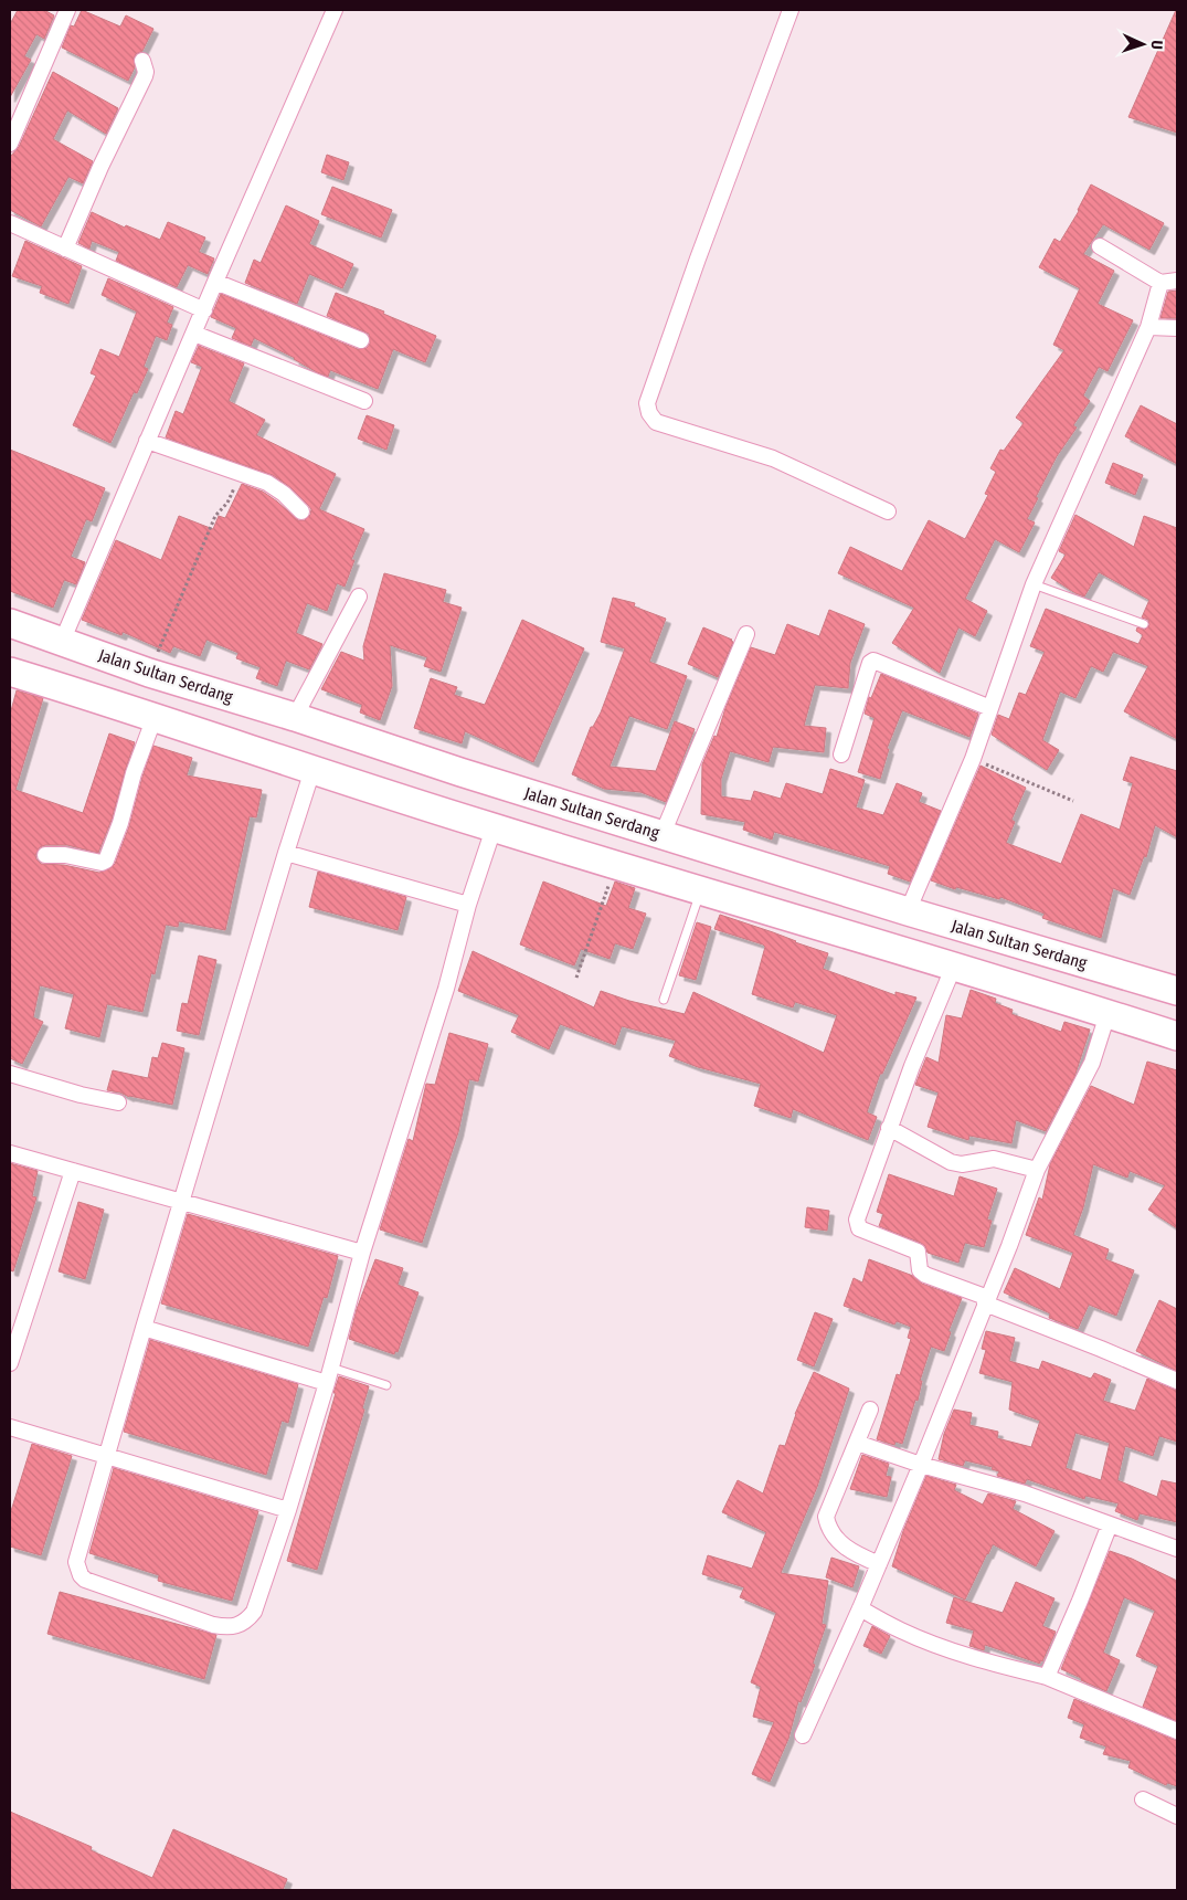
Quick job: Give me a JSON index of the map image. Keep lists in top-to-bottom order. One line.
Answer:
{"streets":{"highway":["Jalan Sultan Serdang"]},"north":"right"}
